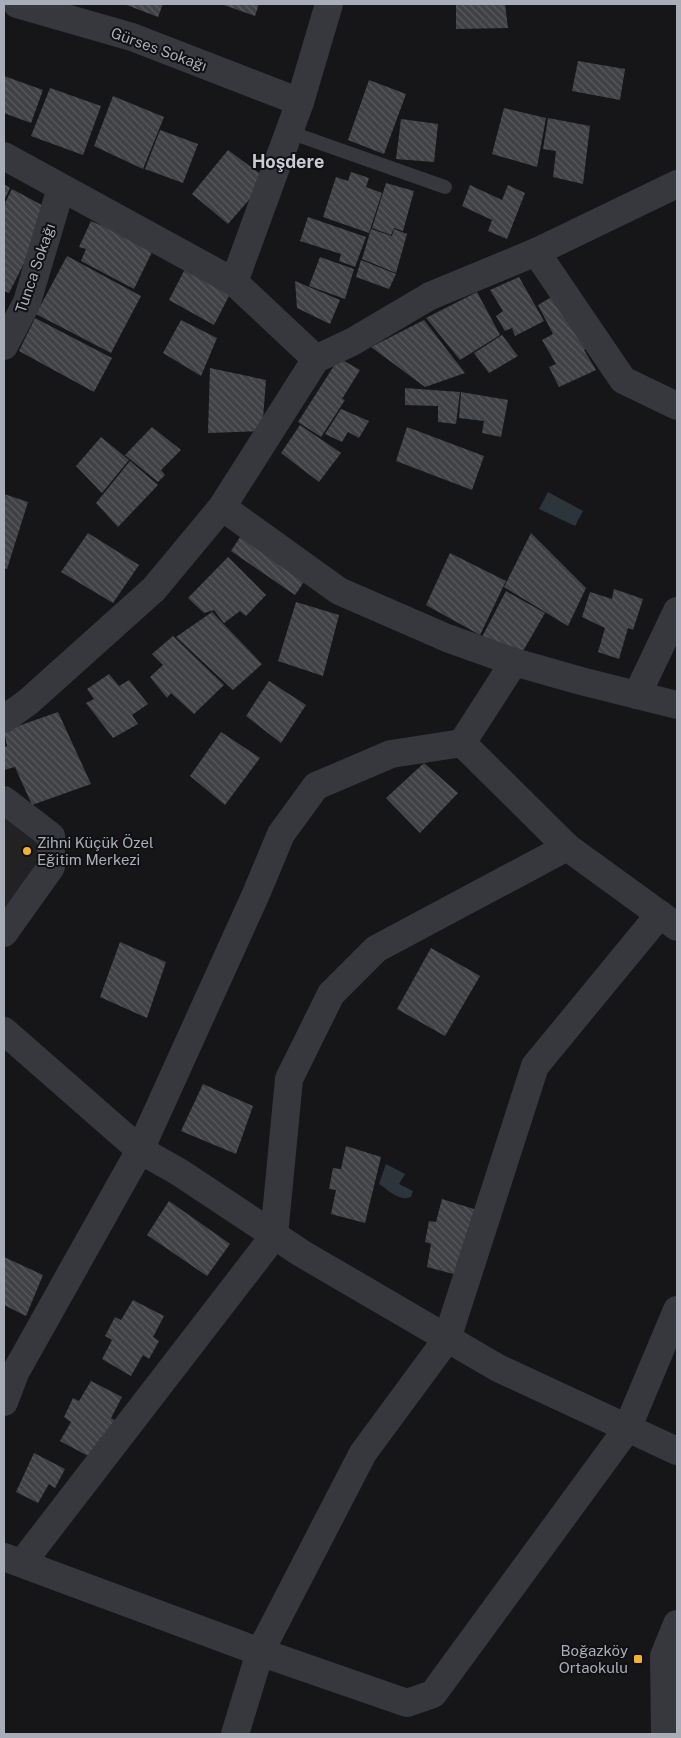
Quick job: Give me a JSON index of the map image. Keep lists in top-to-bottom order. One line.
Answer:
{"streets":{"street":["Gürses Sokağı","Tunca Sokağı"]},"districts":["Hoşdere"],"places":{"other":["Zihni Küçük Özel Eğitim Merkezi"],"transit":["Boğazköy Ortaokulu"]}}
